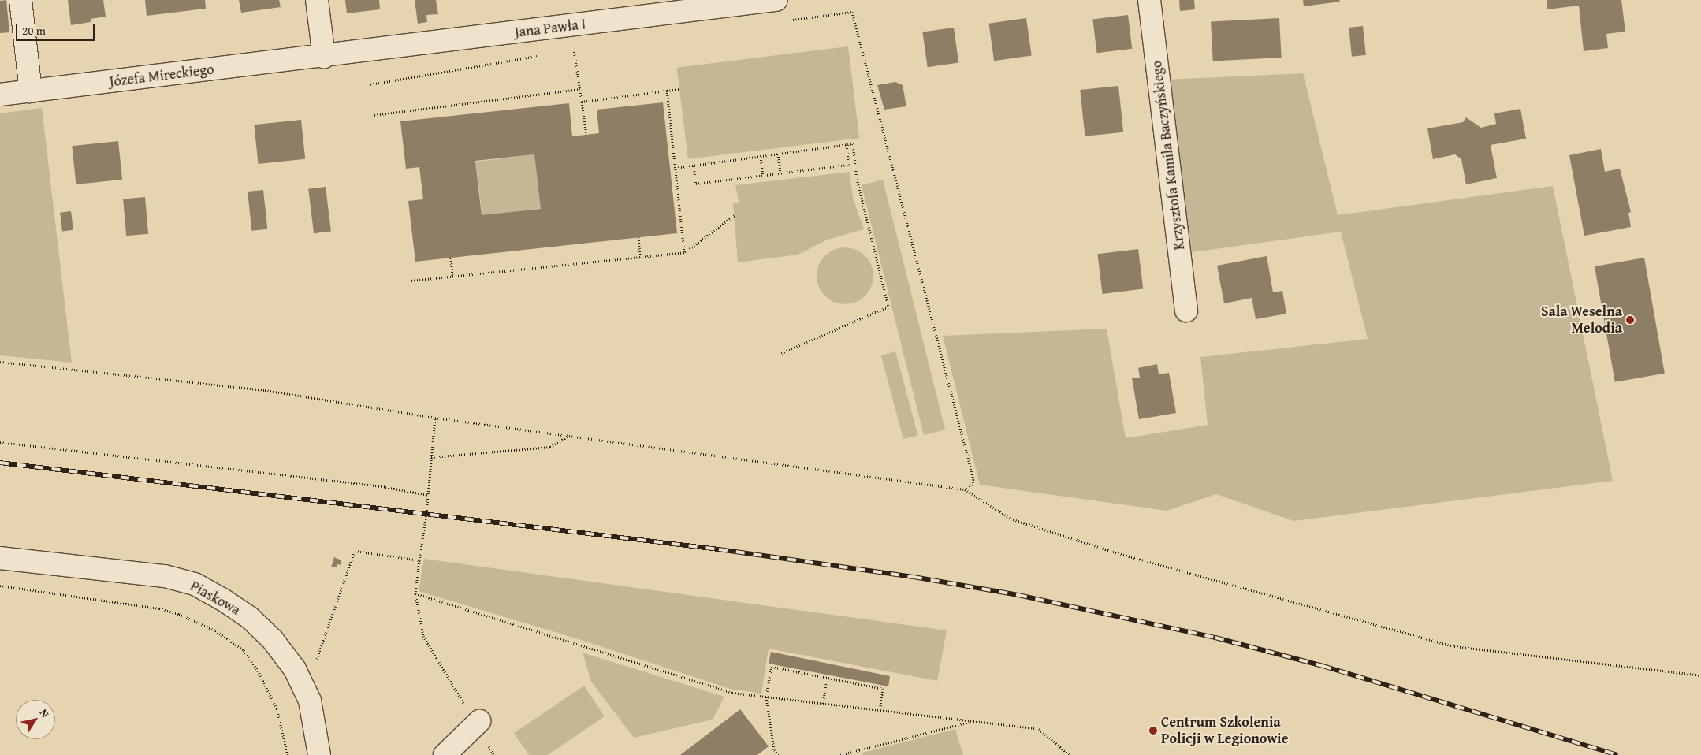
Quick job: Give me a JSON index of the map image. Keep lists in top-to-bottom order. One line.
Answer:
{"streets":{"street":["Jana Pawła I","Józefa Mireckiego","Krzysztofa Kamila Baczyńskiego","Piaskowa"]},"crossings":[["Jana Pawła I","Józefa Mireckiego"]],"places":["Sala Weselna Melodia","Centrum Szkolenia Policji w Legionowie"],"scale_bar":"20 m","north":"top right"}
